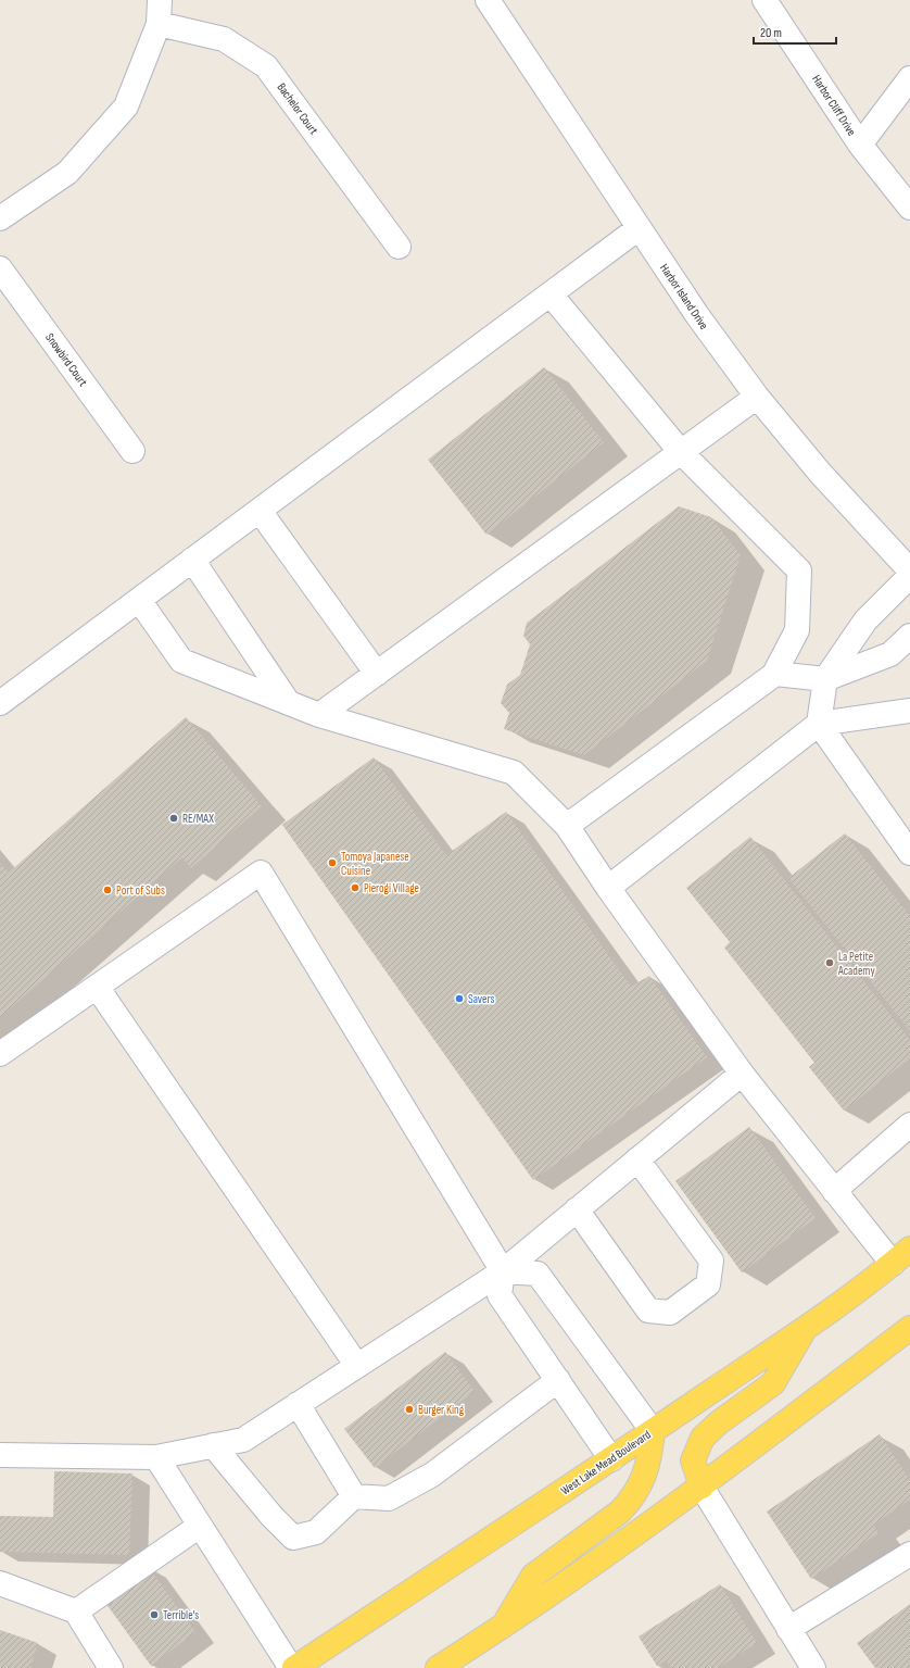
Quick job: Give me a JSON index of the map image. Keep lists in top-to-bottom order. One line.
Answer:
{"streets":{"main road":["West Lake Mead Boulevard"],"street":["Harbor Cliff Drive","Bachelor Court","Harbor Island Drive","Snowbird Court"]},"places":["RE/MAX","Tomoya Japanese Cuisine","Pierogi Village","Port of Subs","La Petite Academy","Savers","Burger King","Terrible's"],"scale_bar":"20 m"}
